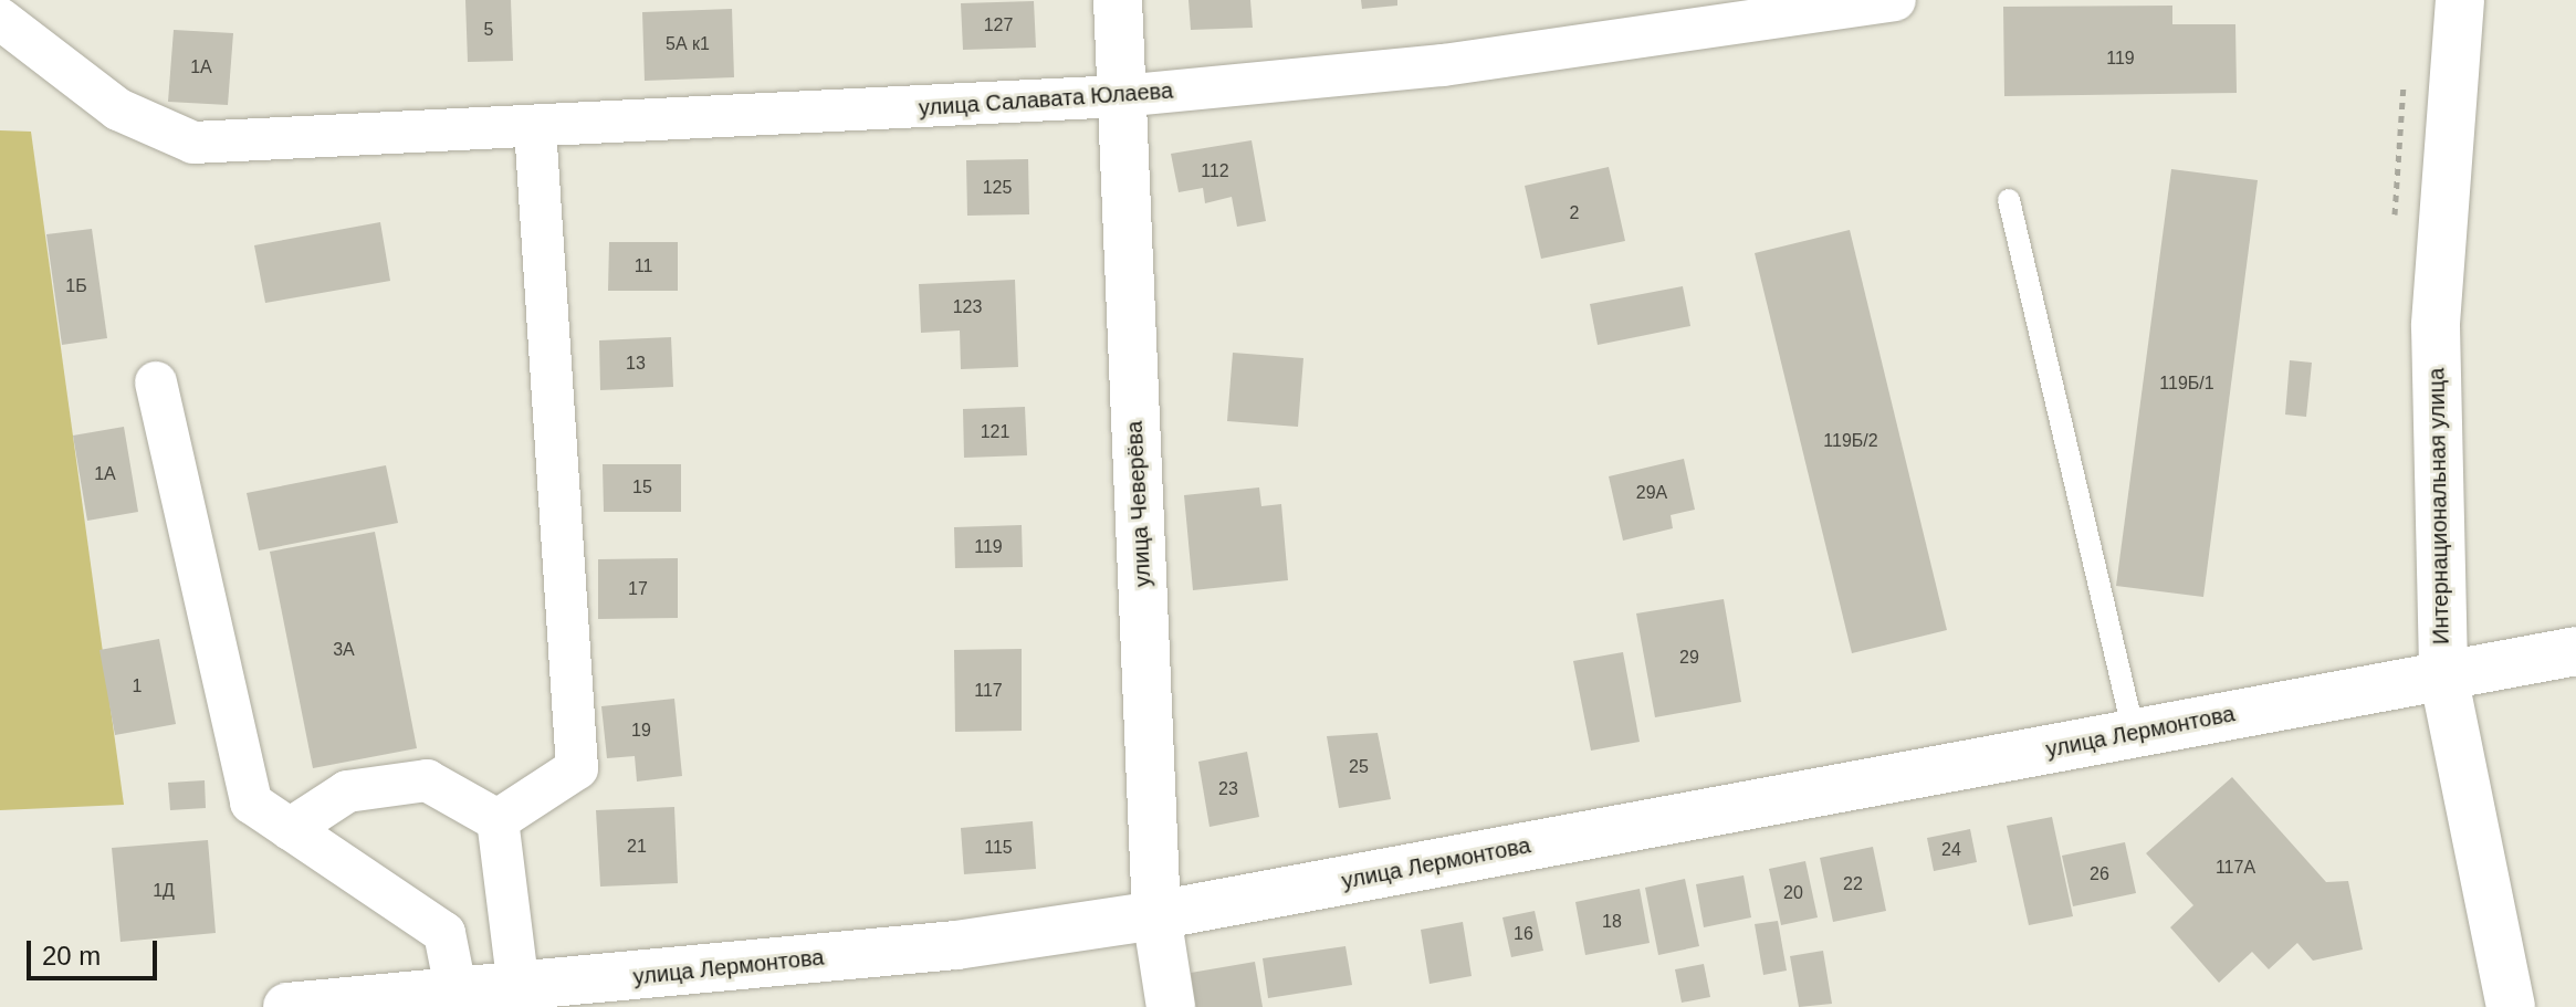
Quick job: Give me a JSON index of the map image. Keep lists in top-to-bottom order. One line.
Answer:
{"streets":{"street":["улица Салавата Юлаева","улица Чеверёва","Интернациональная улица","улица Лермонтова"]},"crossings":[["улица Салавата Юлаева","улица Чеверёва"],["улица Чеверёва","улица Лермонтова"],["Интернациональная улица","улица Лермонтова"]],"house_numbers":["127","5","5А к1","119","1А","112","125","2","11","1Б","123","13","119Б/1","121","119Б/2","1А","15","29А","119","17","3А","29","1","117","19","25","23","21","115","24","117А","26","22","1Д","20","18","16"],"scale_bar":"20 m"}
